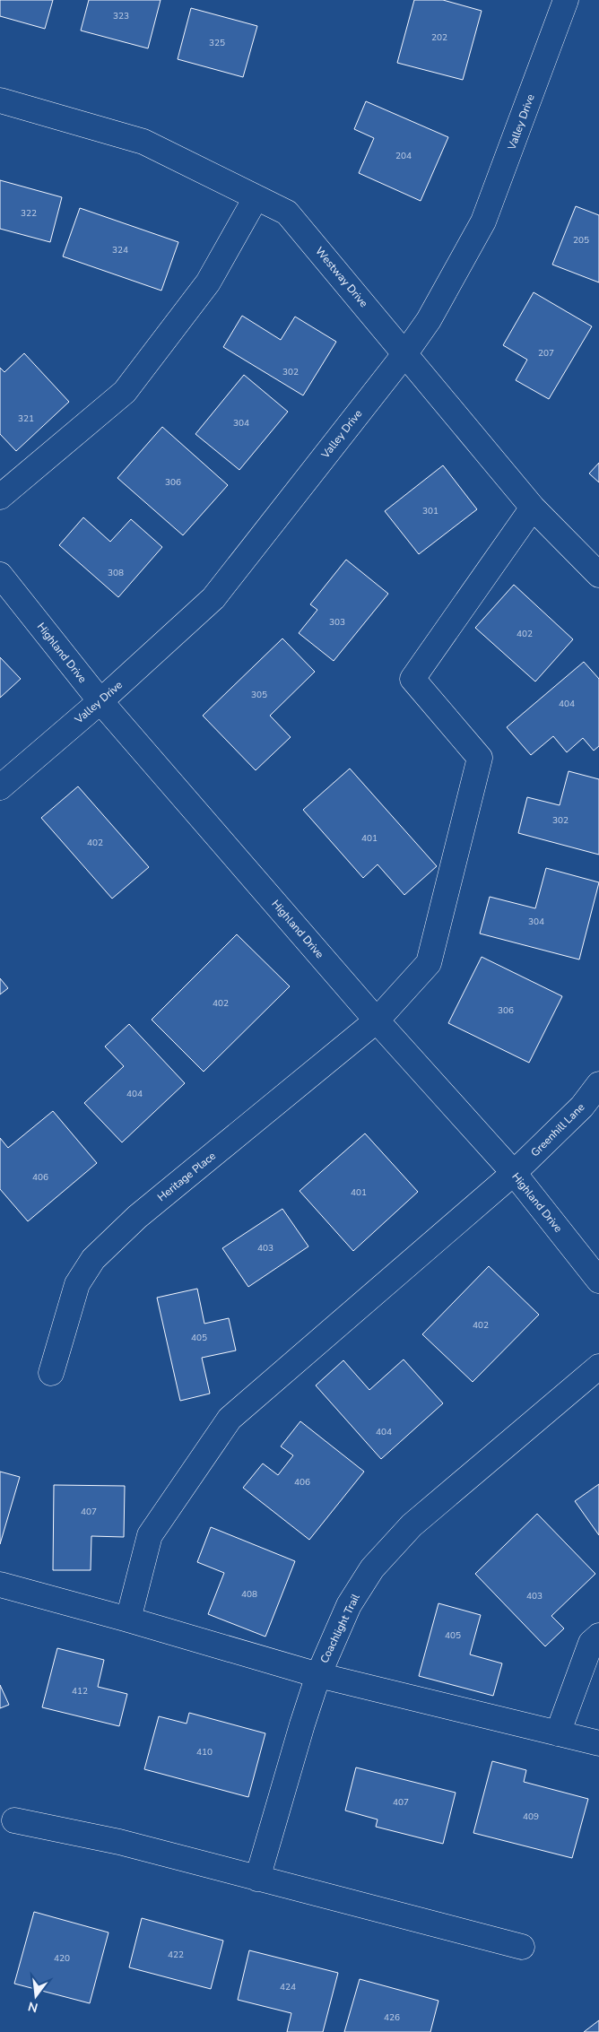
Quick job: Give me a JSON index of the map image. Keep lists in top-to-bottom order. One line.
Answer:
{"streets":{"street":["Valley Drive","Westway Drive","Highland Drive","Greenhill Lane","Heritage Place","Coachlight Trail"]},"crossings":[["Valley Drive","Westway Drive"],["Valley Drive","Highland Drive"],["Westway Drive","Heritage Place"],["Highland Drive","Greenhill Lane"],["Highland Drive","Heritage Place"]],"house_numbers":["323","202","325","204","322","205","324","207","302","321","304","306","301","308","303","402","305","404","302","401","402","304","402","306","404","406","401","403","402","405","404","406","407","408","403","405","412","410","407","409","422","420","424","426"],"north":"bottom"}
